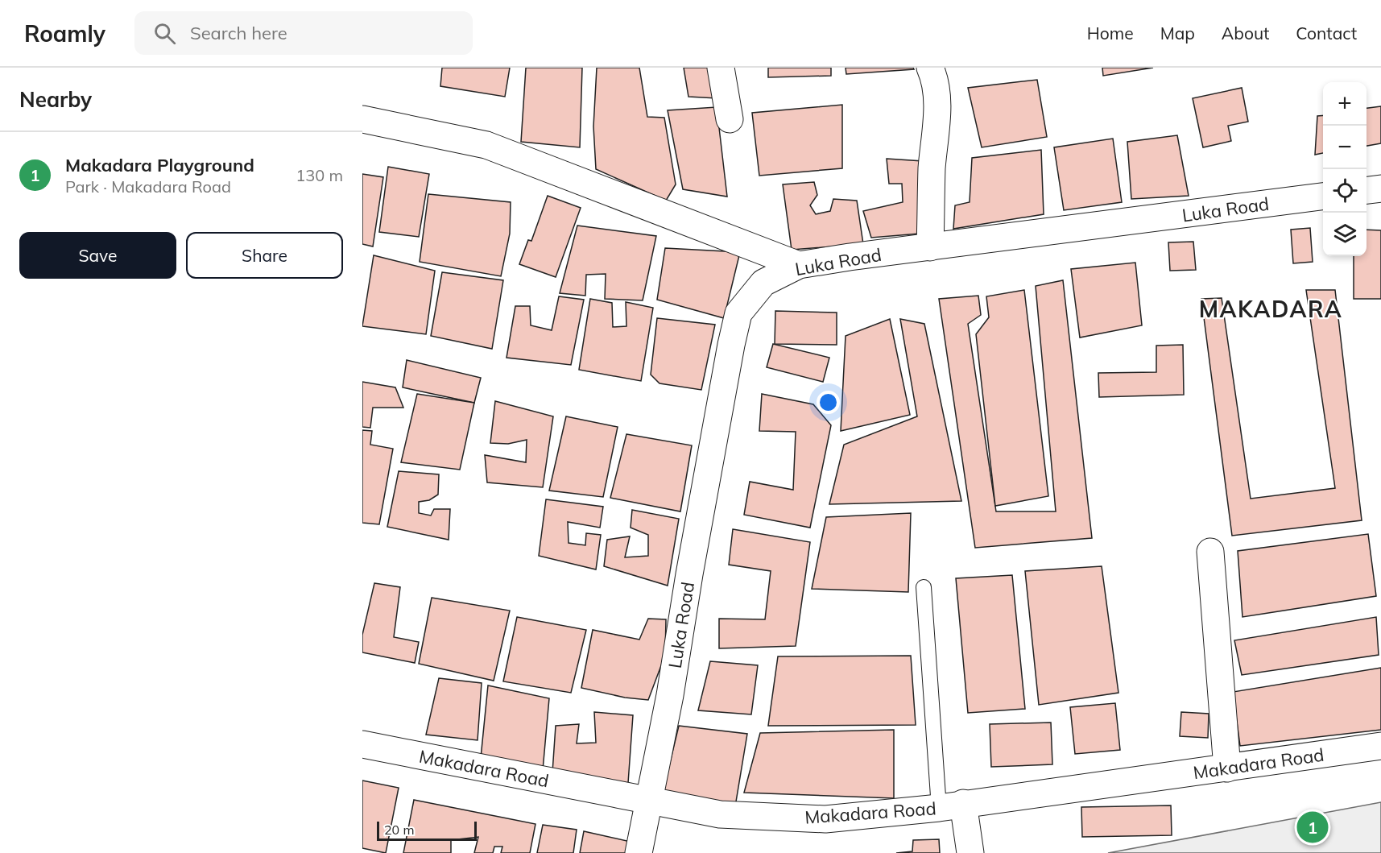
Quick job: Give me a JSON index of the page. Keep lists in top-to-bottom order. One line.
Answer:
{"streets":{"street":["Luka Road","Makadara Road"]},"crossings":[["Luka Road","Makadara Road"]],"districts":["MAKADARA"],"scale_bar":"20 m","page":{"header":"Roamly","search":"Search here","nav":["Home","Map","About","Contact"],"heading":"Nearby","map_buttons":["+","−"],"list":[{"mark":"1","name":"Makadara Playground","note":"Park · Makadara Road","value":"130 m"}],"buttons":["Save","Share"],"pins":"1","scale":"20 m"}}
